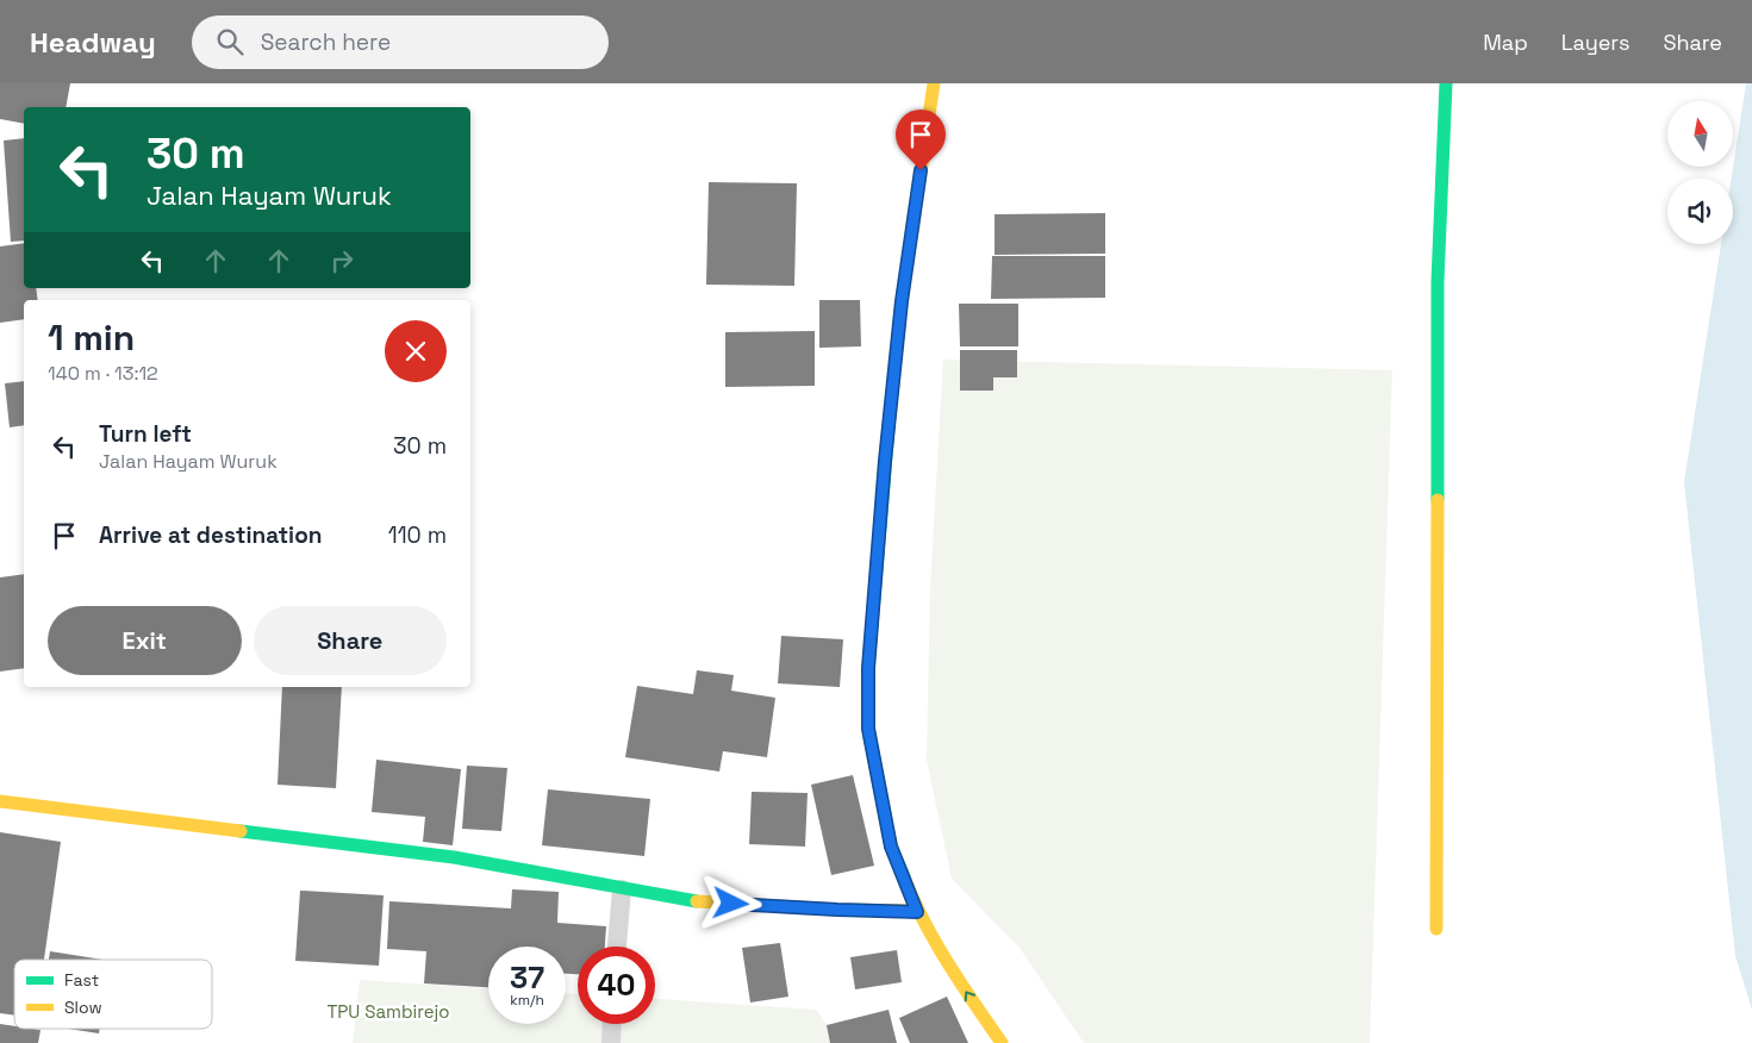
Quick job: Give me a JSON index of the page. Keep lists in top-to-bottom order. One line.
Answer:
{"parks":["TPU Sambirejo"],"legend":["Fast","Slow"],"north":"top","page":{"header":"Headway","search":"Search here","nav":["Map","Layers","Share"],"turn":["30 m","Jalan Hayam Wuruk"],"heading":["1 min","140 m · 13:12"],"list":[{"name":"Turn left","note":"Jalan Hayam Wuruk","value":"30 m"},{"name":"Arrive at destination","value":"110 m"}],"buttons":["Exit","Share"],"speed":"37 km/h","limit":"40"}}
